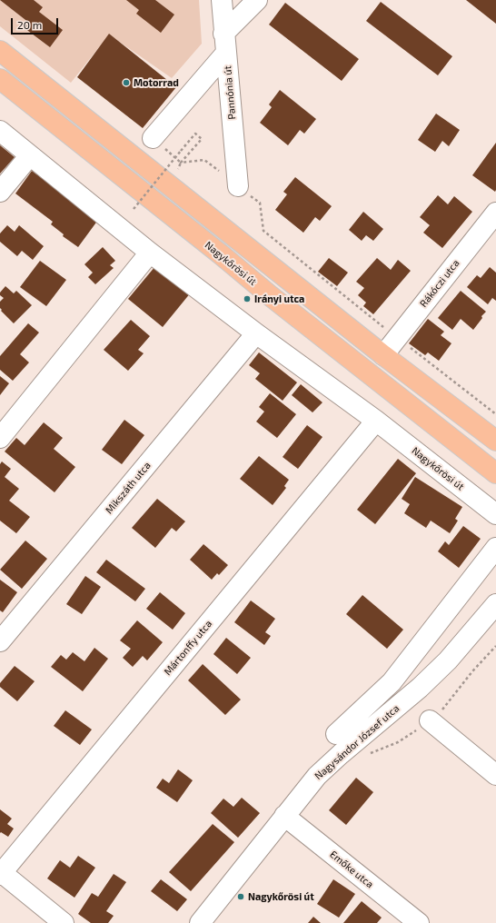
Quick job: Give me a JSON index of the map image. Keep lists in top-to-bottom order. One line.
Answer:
{"streets":{"main road":["Nagykőrösi út"],"street":["Pannónia út","Rákóczi utca","Mikszáth utca","Mártonffy utca","Nagysándor József utca","Emőke utca"]},"crossings":[["Nagykőrösi út","Mikszáth utca"],["Nagykőrösi út","Mártonffy utca"],["Nagysándor József utca","Emőke utca"]],"places":["Motorrad","Irányi utca","Nagykőrösi út"],"scale_bar":"20 m"}
